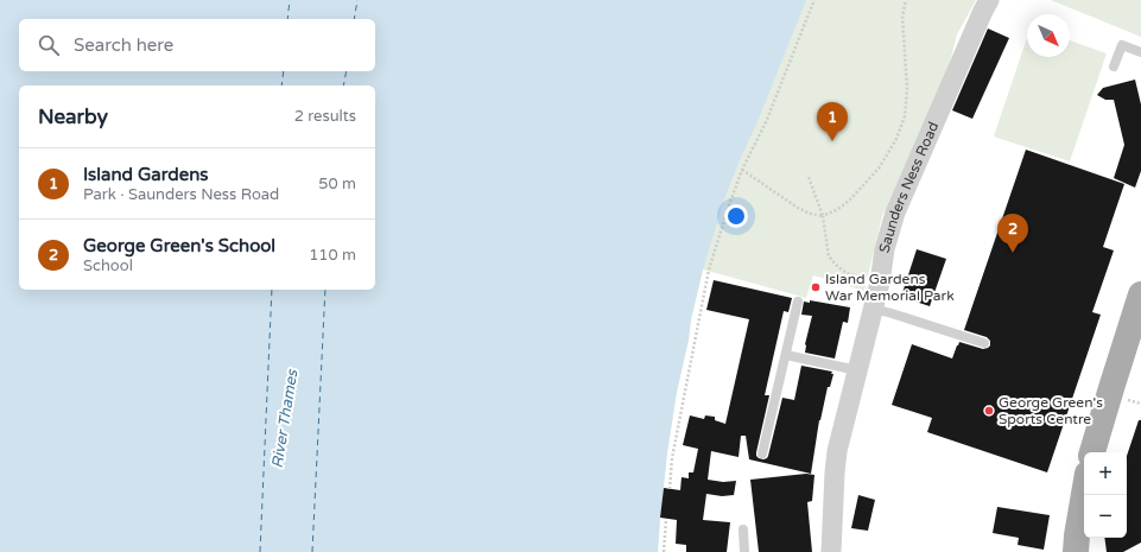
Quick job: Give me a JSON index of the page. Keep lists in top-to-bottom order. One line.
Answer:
{"streets":{"street":["Saunders Ness Road"]},"water":["River Thames"],"places":["Island Gardens War Memorial Park","George Green's Sports Centre"],"north":"bottom right","page":{"search":"Search here","heading":["Nearby","2 results"],"pins":["1","2"],"list":[{"mark":"1","name":"Island Gardens","note":"Park · Saunders Ness Road","value":"50 m"},{"mark":"2","name":"George Green's School","note":"School","value":"110 m"}],"map_buttons":["+","−"]}}
